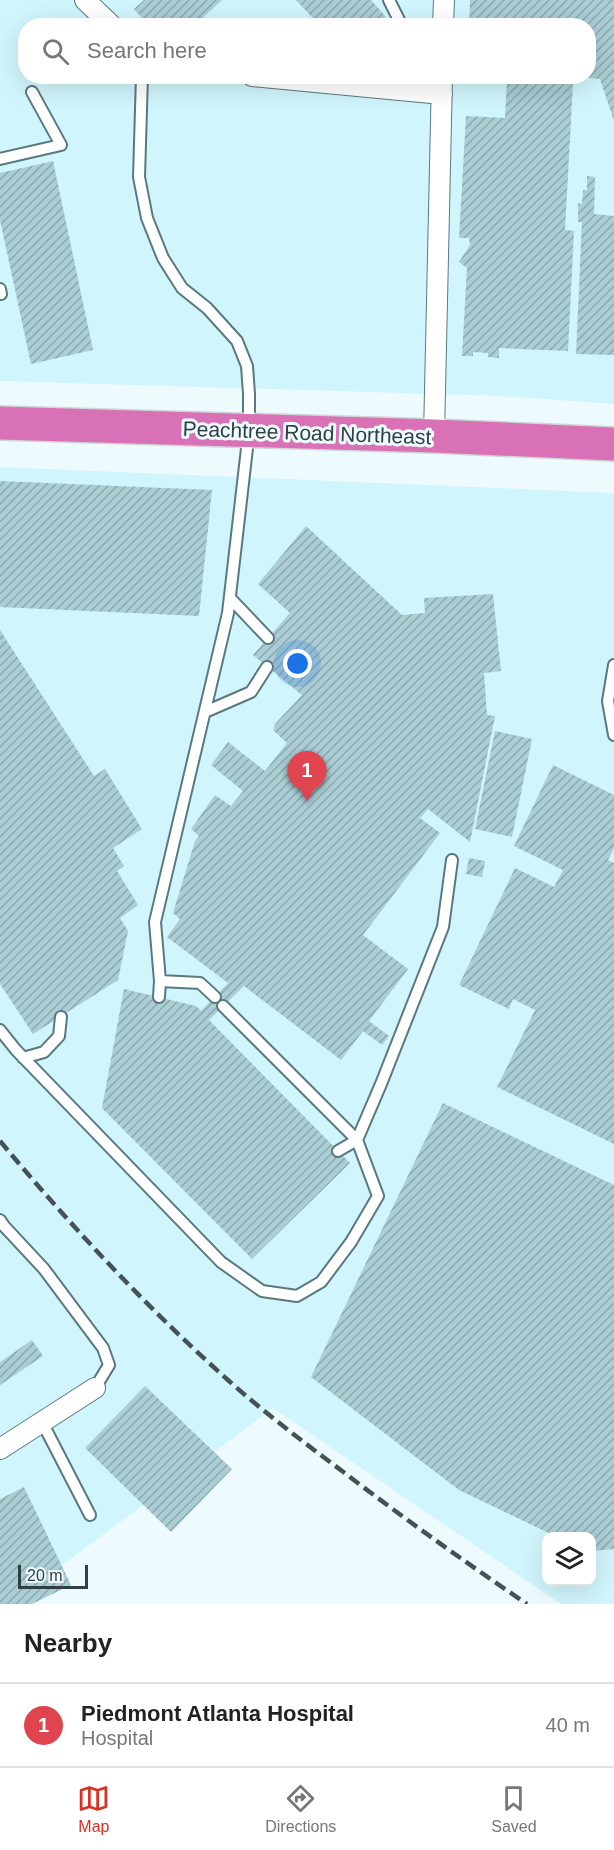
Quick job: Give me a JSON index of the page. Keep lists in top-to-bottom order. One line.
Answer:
{"streets":{"highway":["Peachtree Road Northeast"]},"scale_bar":"20 m","page":{"search":"Search here","pins":"1","scale":"20 m","heading":"Nearby","list":[{"mark":"1","name":"Piedmont Atlanta Hospital","note":"Hospital","value":"40 m"}],"nav":["Map","Directions","Saved"]}}
